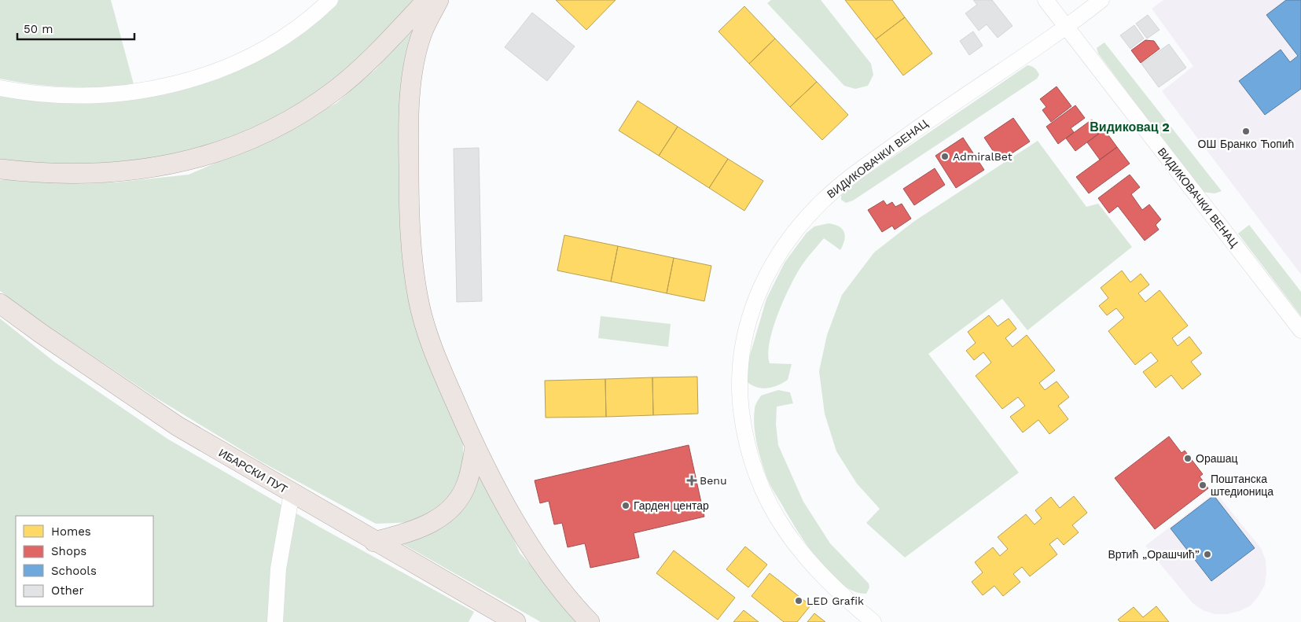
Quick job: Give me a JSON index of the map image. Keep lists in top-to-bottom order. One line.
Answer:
{"streets":{"main road":["ИБАРСКИ ПУТ"],"street":["ВИДИКОВАЧКИ ВЕНАЦ"]},"districts":["Видиковац 2"],"places":{"other":["ОШ Бранко Ћопић","AdmiralBet","Орашац","Поштанска штедионица","Гарден центар","Вртић „Орашчић”","LED Grafik"],"health":["Benu"]},"legend":["Homes","Shops","Schools","Other"],"scale_bar":"50 m"}
